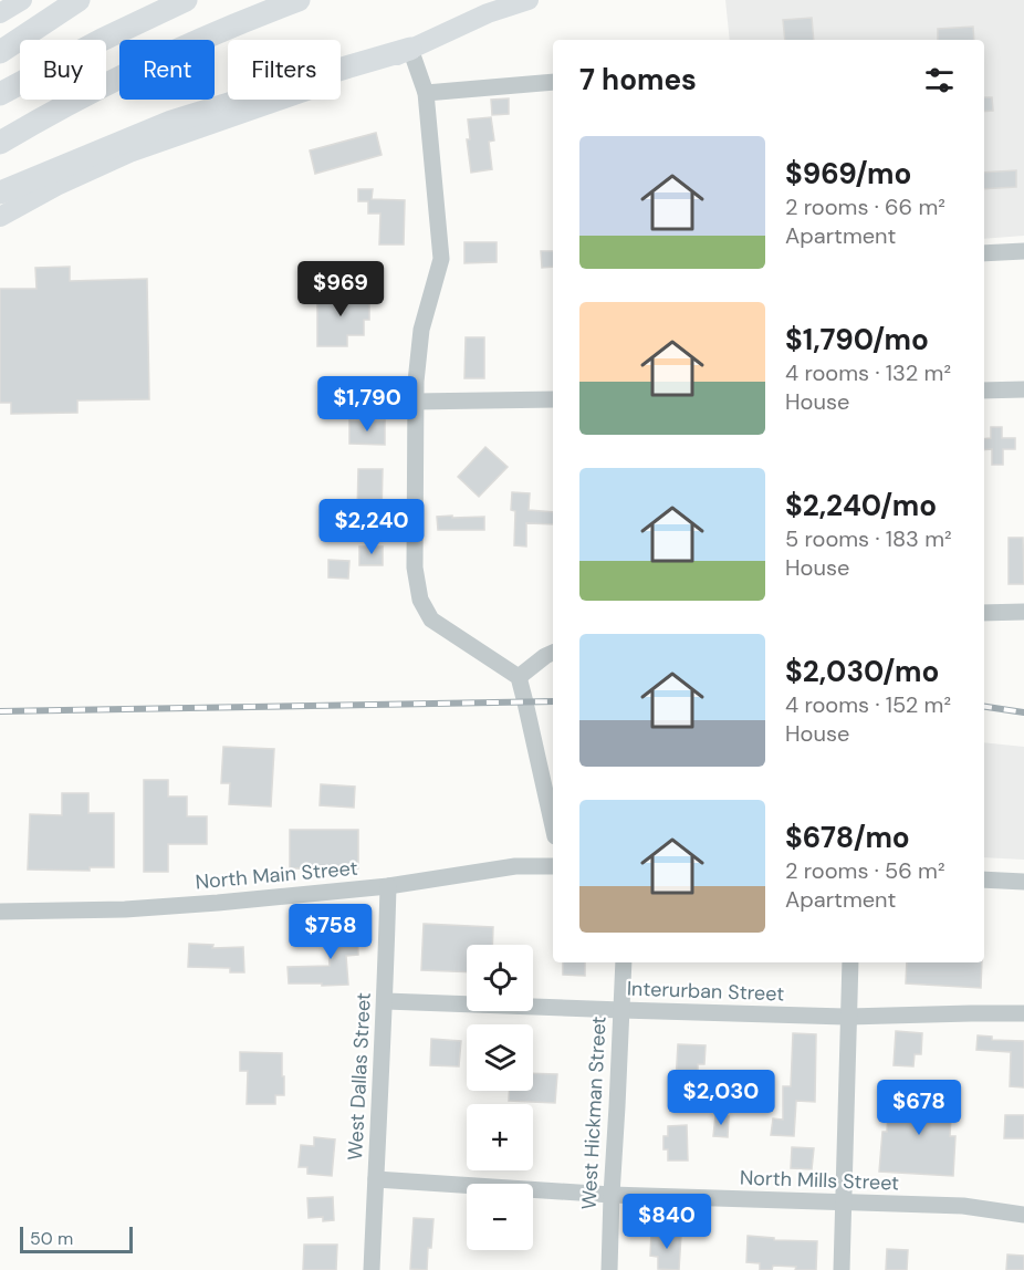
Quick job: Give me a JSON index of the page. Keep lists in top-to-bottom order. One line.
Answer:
{"streets":{"street":["North Main Street","Interurban Street","West Dallas Street","West Hickman Street","North Mills Street"]},"crossings":[["North Main Street","West Dallas Street"],["Interurban Street","West Dallas Street"],["Interurban Street","West Hickman Street"],["West Dallas Street","North Mills Street"],["West Hickman Street","North Mills Street"]],"scale_bar":"50 m","page":{"chip":["Buy","Rent","Filters"],"heading":"7 homes","list":[{"name":"$969/mo","note":"2 rooms · 66 m² · Apartment"},{"name":"$1,790/mo","note":"4 rooms · 132 m² · House"},{"name":"$2,240/mo","note":"5 rooms · 183 m² · House"},{"name":"$2,030/mo","note":"4 rooms · 152 m² · House"},{"name":"$678/mo","note":"2 rooms · 56 m² · Apartment"}],"price":["$969","$1,790","$2,240","$758","$2,030","$678","$840"],"map_buttons":["+","−"],"scale":"50 m"}}
